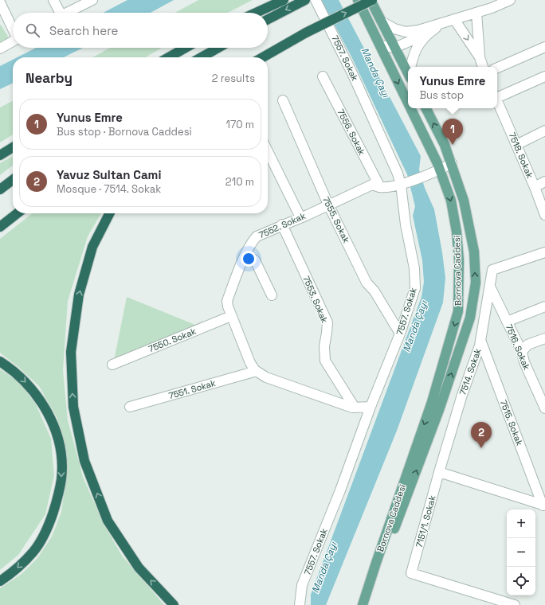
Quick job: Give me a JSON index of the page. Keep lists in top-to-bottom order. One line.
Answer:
{"streets":{"main road":["Bornova Caddesi"],"street":["7557. Sokak","7556. Sokak","7518. Sokak","7555. Sokak","7552. Sokak","7553. Sokak","7550. Sokak","7516. Sokak","7514. Sokak","7551. Sokak","7515. Sokak","7151/1. Sokak"]},"crossings":[["7557. Sokak","7555. Sokak"],["7557. Sokak","7552. Sokak"],["7556. Sokak","7552. Sokak"],["7555. Sokak","7552. Sokak"],["7552. Sokak","Bornova Caddesi"],["7552. Sokak","7553. Sokak"],["7552. Sokak","7550. Sokak"],["7552. Sokak","7551. Sokak"],["7516. Sokak","7514. Sokak"],["7514. Sokak","7515. Sokak"],["7514. Sokak","7151/1. Sokak"]],"water":["Manda Çayı"],"page":{"search":"Search here","heading":["Nearby","2 results"],"popup":["Yunus Emre","Bus stop"],"list":[{"mark":"1","name":"Yunus Emre","note":"Bus stop · Bornova Caddesi","value":"170 m"},{"mark":"2","name":"Yavuz Sultan Cami","note":"Mosque · 7514. Sokak","value":"210 m"}],"pins":["1","2"],"map_buttons":["+","−"]}}
